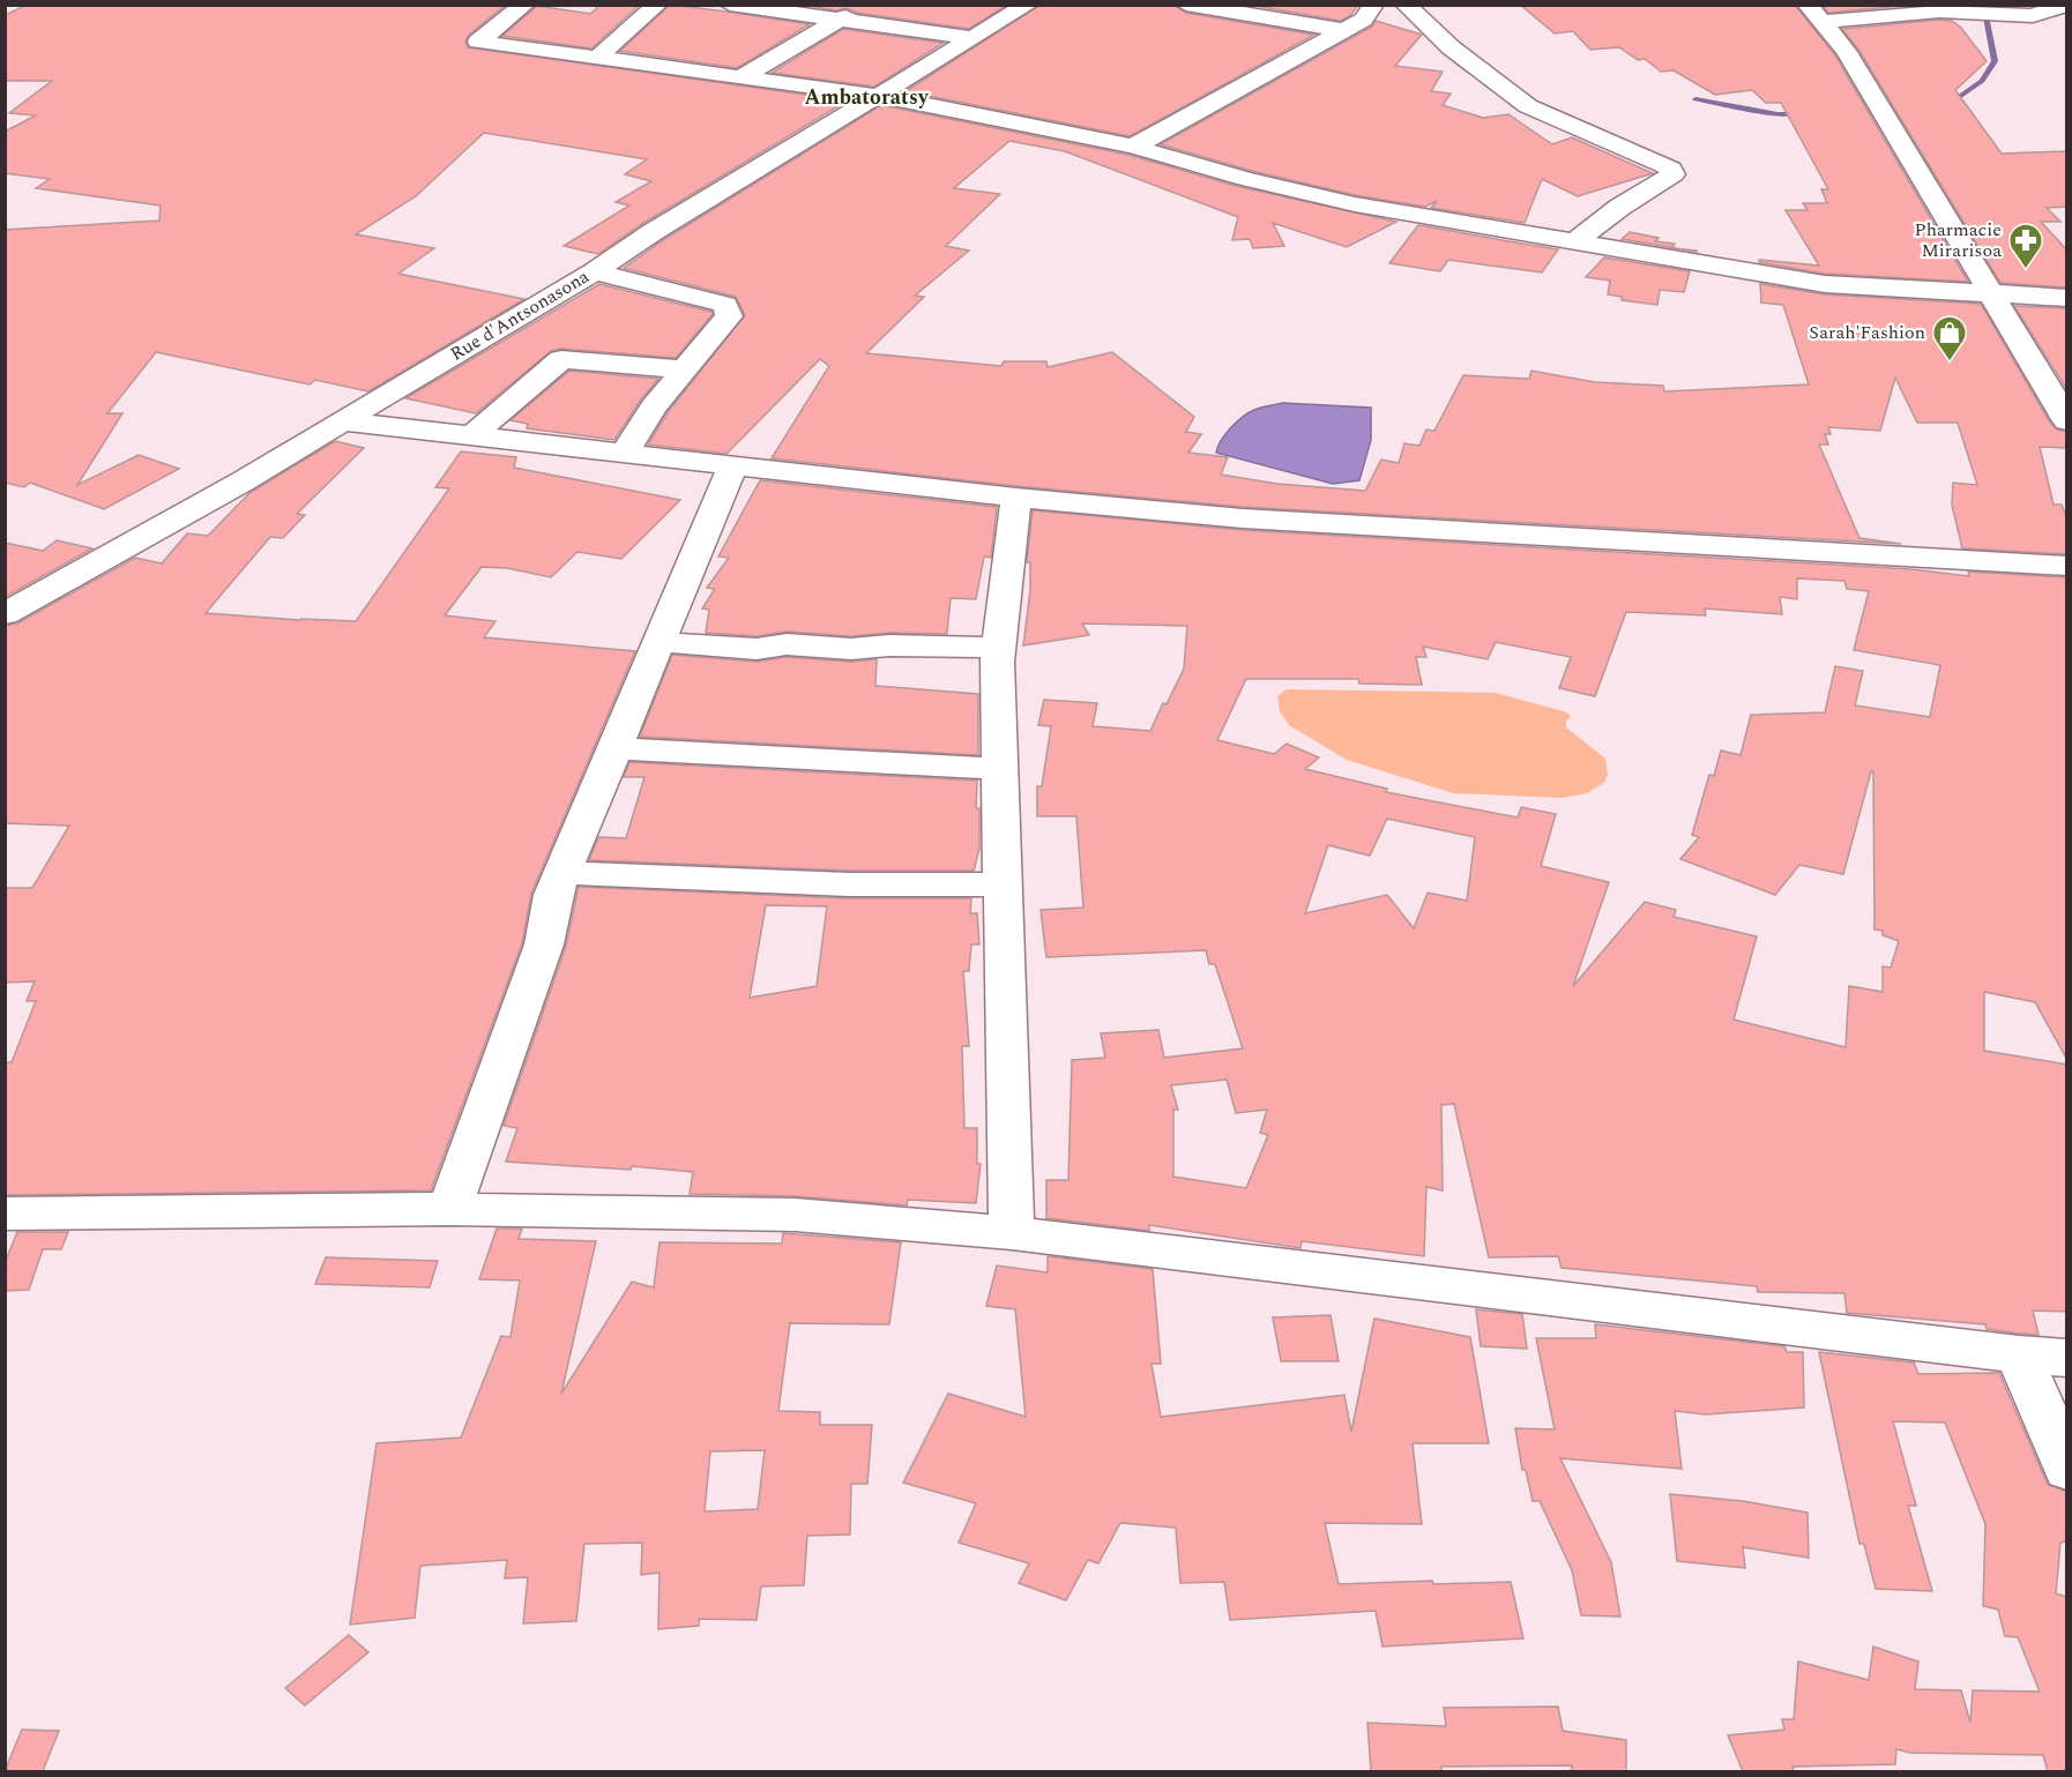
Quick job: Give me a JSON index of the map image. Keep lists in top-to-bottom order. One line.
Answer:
{"streets":{"street":["Rue d'Antsonasona"]},"districts":["Ambatoratsy"],"places":{"pharmacy":["Pharmacie Mirarisoa"],"shop":["Sarah'Fashion"]}}
